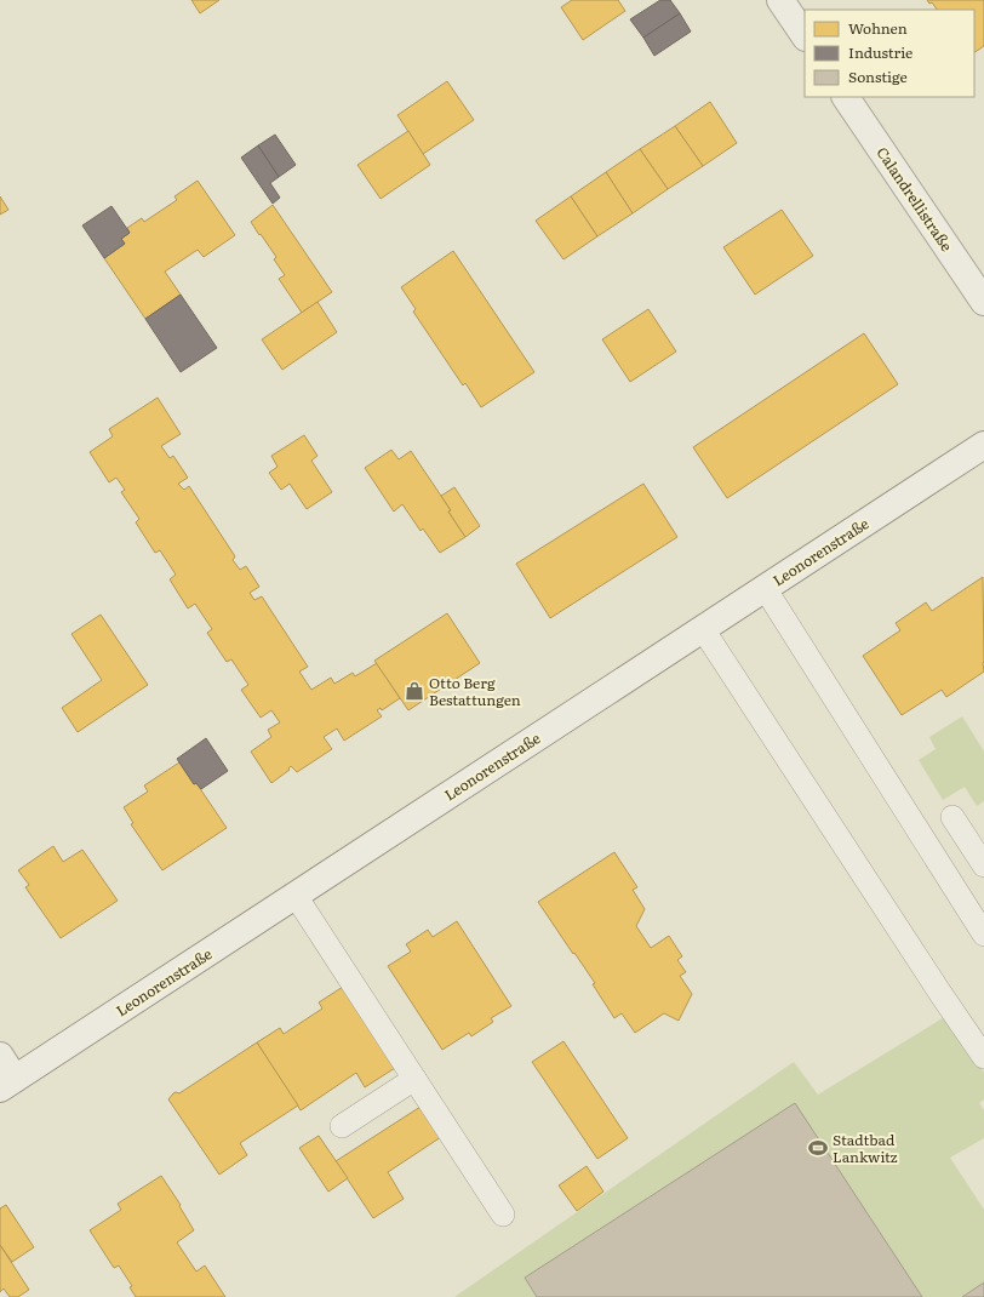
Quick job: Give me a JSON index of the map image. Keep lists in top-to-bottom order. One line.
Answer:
{"streets":{"main road":["Calandrellistraße","Leonorenstraße"]},"places":{"shop":["Otto Berg Bestattungen"],"sports":["Stadtbad Lankwitz"]},"legend":["Wohnen","Industrie","Sonstige"]}
